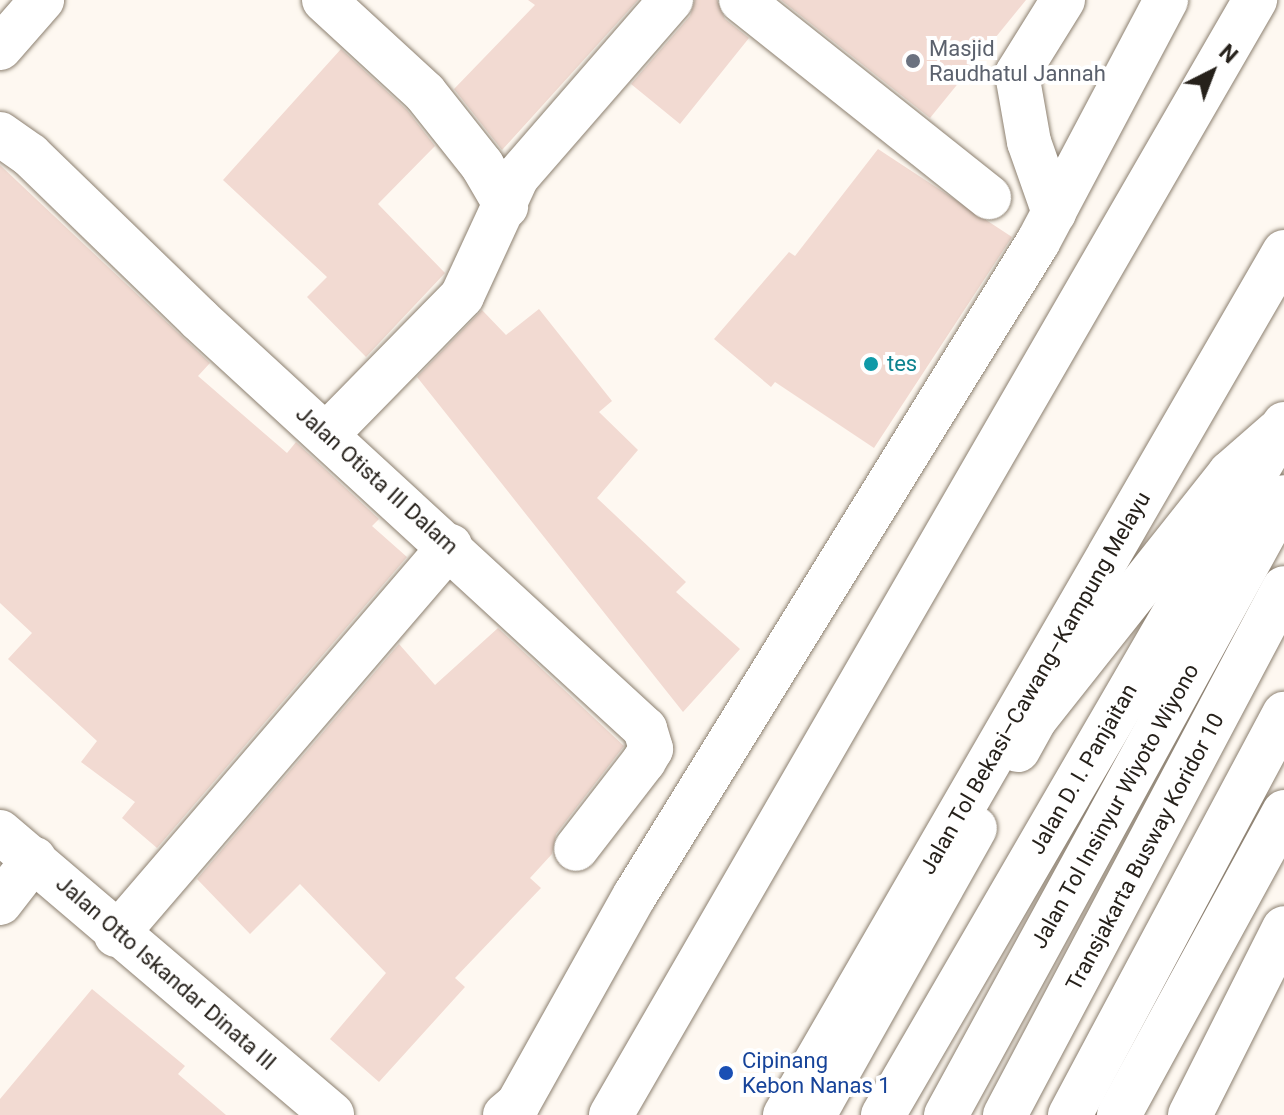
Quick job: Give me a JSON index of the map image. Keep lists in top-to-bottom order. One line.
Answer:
{"streets":{"main road":["Jalan Otista III Dalam","Jalan Tol Bekasi–Cawang–Kampung Melayu","Jalan D. I. Panjaitan","Jalan Tol Insinyur Wiyoto Wiyono","Transjakarta Busway Koridor 10","Jalan Otto Iskandar Dinata III"]},"places":["Masjid Raudhatul Jannah","tes","Cipinang Kebon Nanas 1"],"north":"top right"}
